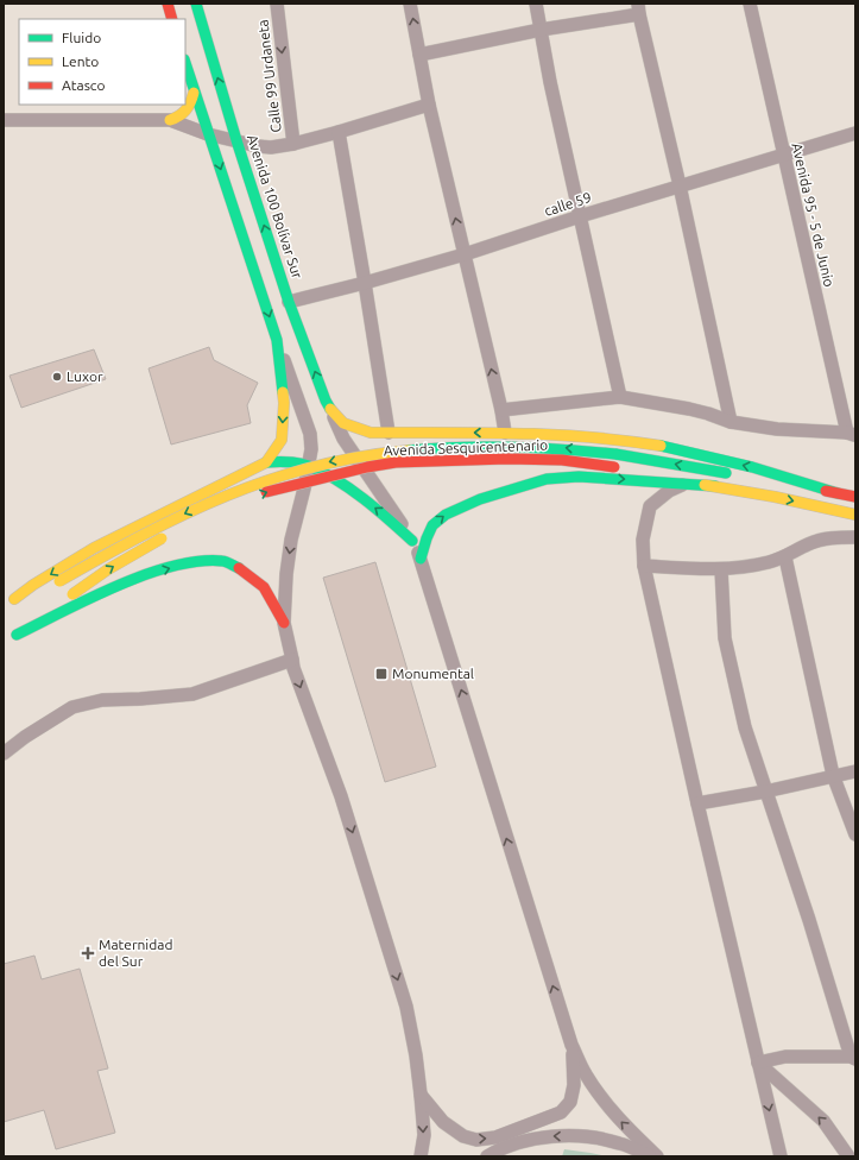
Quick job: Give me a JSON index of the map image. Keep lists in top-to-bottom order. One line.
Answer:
{"streets":{"main road":["Avenida 100 Bolívar Sur","Avenida Sesquicentenario"],"street":["Calle 99 Urdaneta","calle 59","Avenida 95 - 5 de Junio"]},"crossings":[["calle 59","Avenida 100 Bolívar Sur"],["calle 59","Avenida 95 - 5 de Junio"]],"one_way":["Calle 99 Urdaneta"],"places":{"other":["Luxor"],"transit":["Monumental"],"health":["Maternidad del Sur"]},"legend":["Fluido","Lento","Atasco"]}
